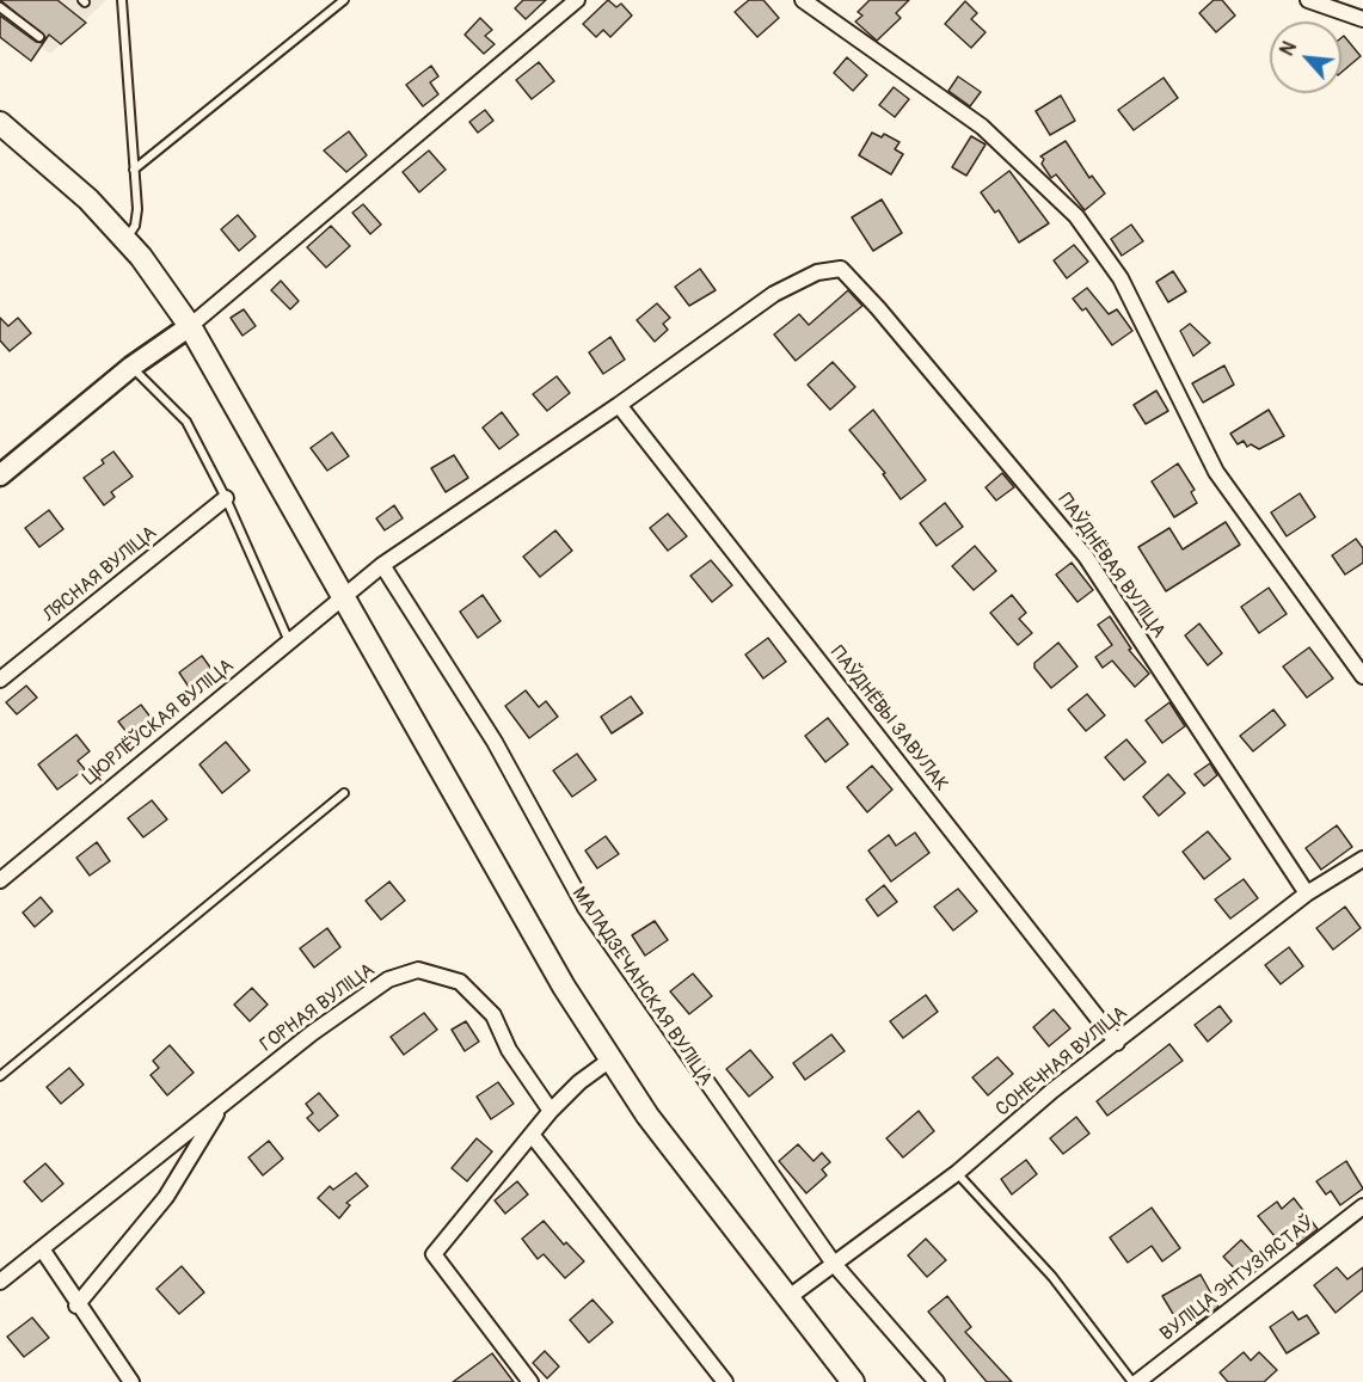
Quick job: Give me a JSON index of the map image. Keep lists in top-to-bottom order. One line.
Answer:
{"streets":{"street":["ПАЎДНЁВАЯ ВУЛІЦА","ЛЯСНАЯ ВУЛІЦА","ПАЎДНЁВЫ ЗАВУЛАК","ЦЮРЛЁЎСКАЯ ВУЛІЦА","МАЛАДЗЕЧАНСКАЯ ВУЛІЦА","ГОРНАЯ ВУЛІЦА","СОНЕЧНАЯ ВУЛІЦА","ВУЛІЦА ЭНТУЗІЯСТАЎ"]},"crossings":[["ПАЎДНЁВАЯ ВУЛІЦА","ЦЮРЛЁЎСКАЯ ВУЛІЦА"],["ПАЎДНЁВАЯ ВУЛІЦА","СОНЕЧНАЯ ВУЛІЦА"],["ПАЎДНЁВЫ ЗАВУЛАК","ЦЮРЛЁЎСКАЯ ВУЛІЦА"],["ПАЎДНЁВЫ ЗАВУЛАК","СОНЕЧНАЯ ВУЛІЦА"],["ЦЮРЛЁЎСКАЯ ВУЛІЦА","МАЛАДЗЕЧАНСКАЯ ВУЛІЦА"],["МАЛАДЗЕЧАНСКАЯ ВУЛІЦА","СОНЕЧНАЯ ВУЛІЦА"]],"north":"top left"}
